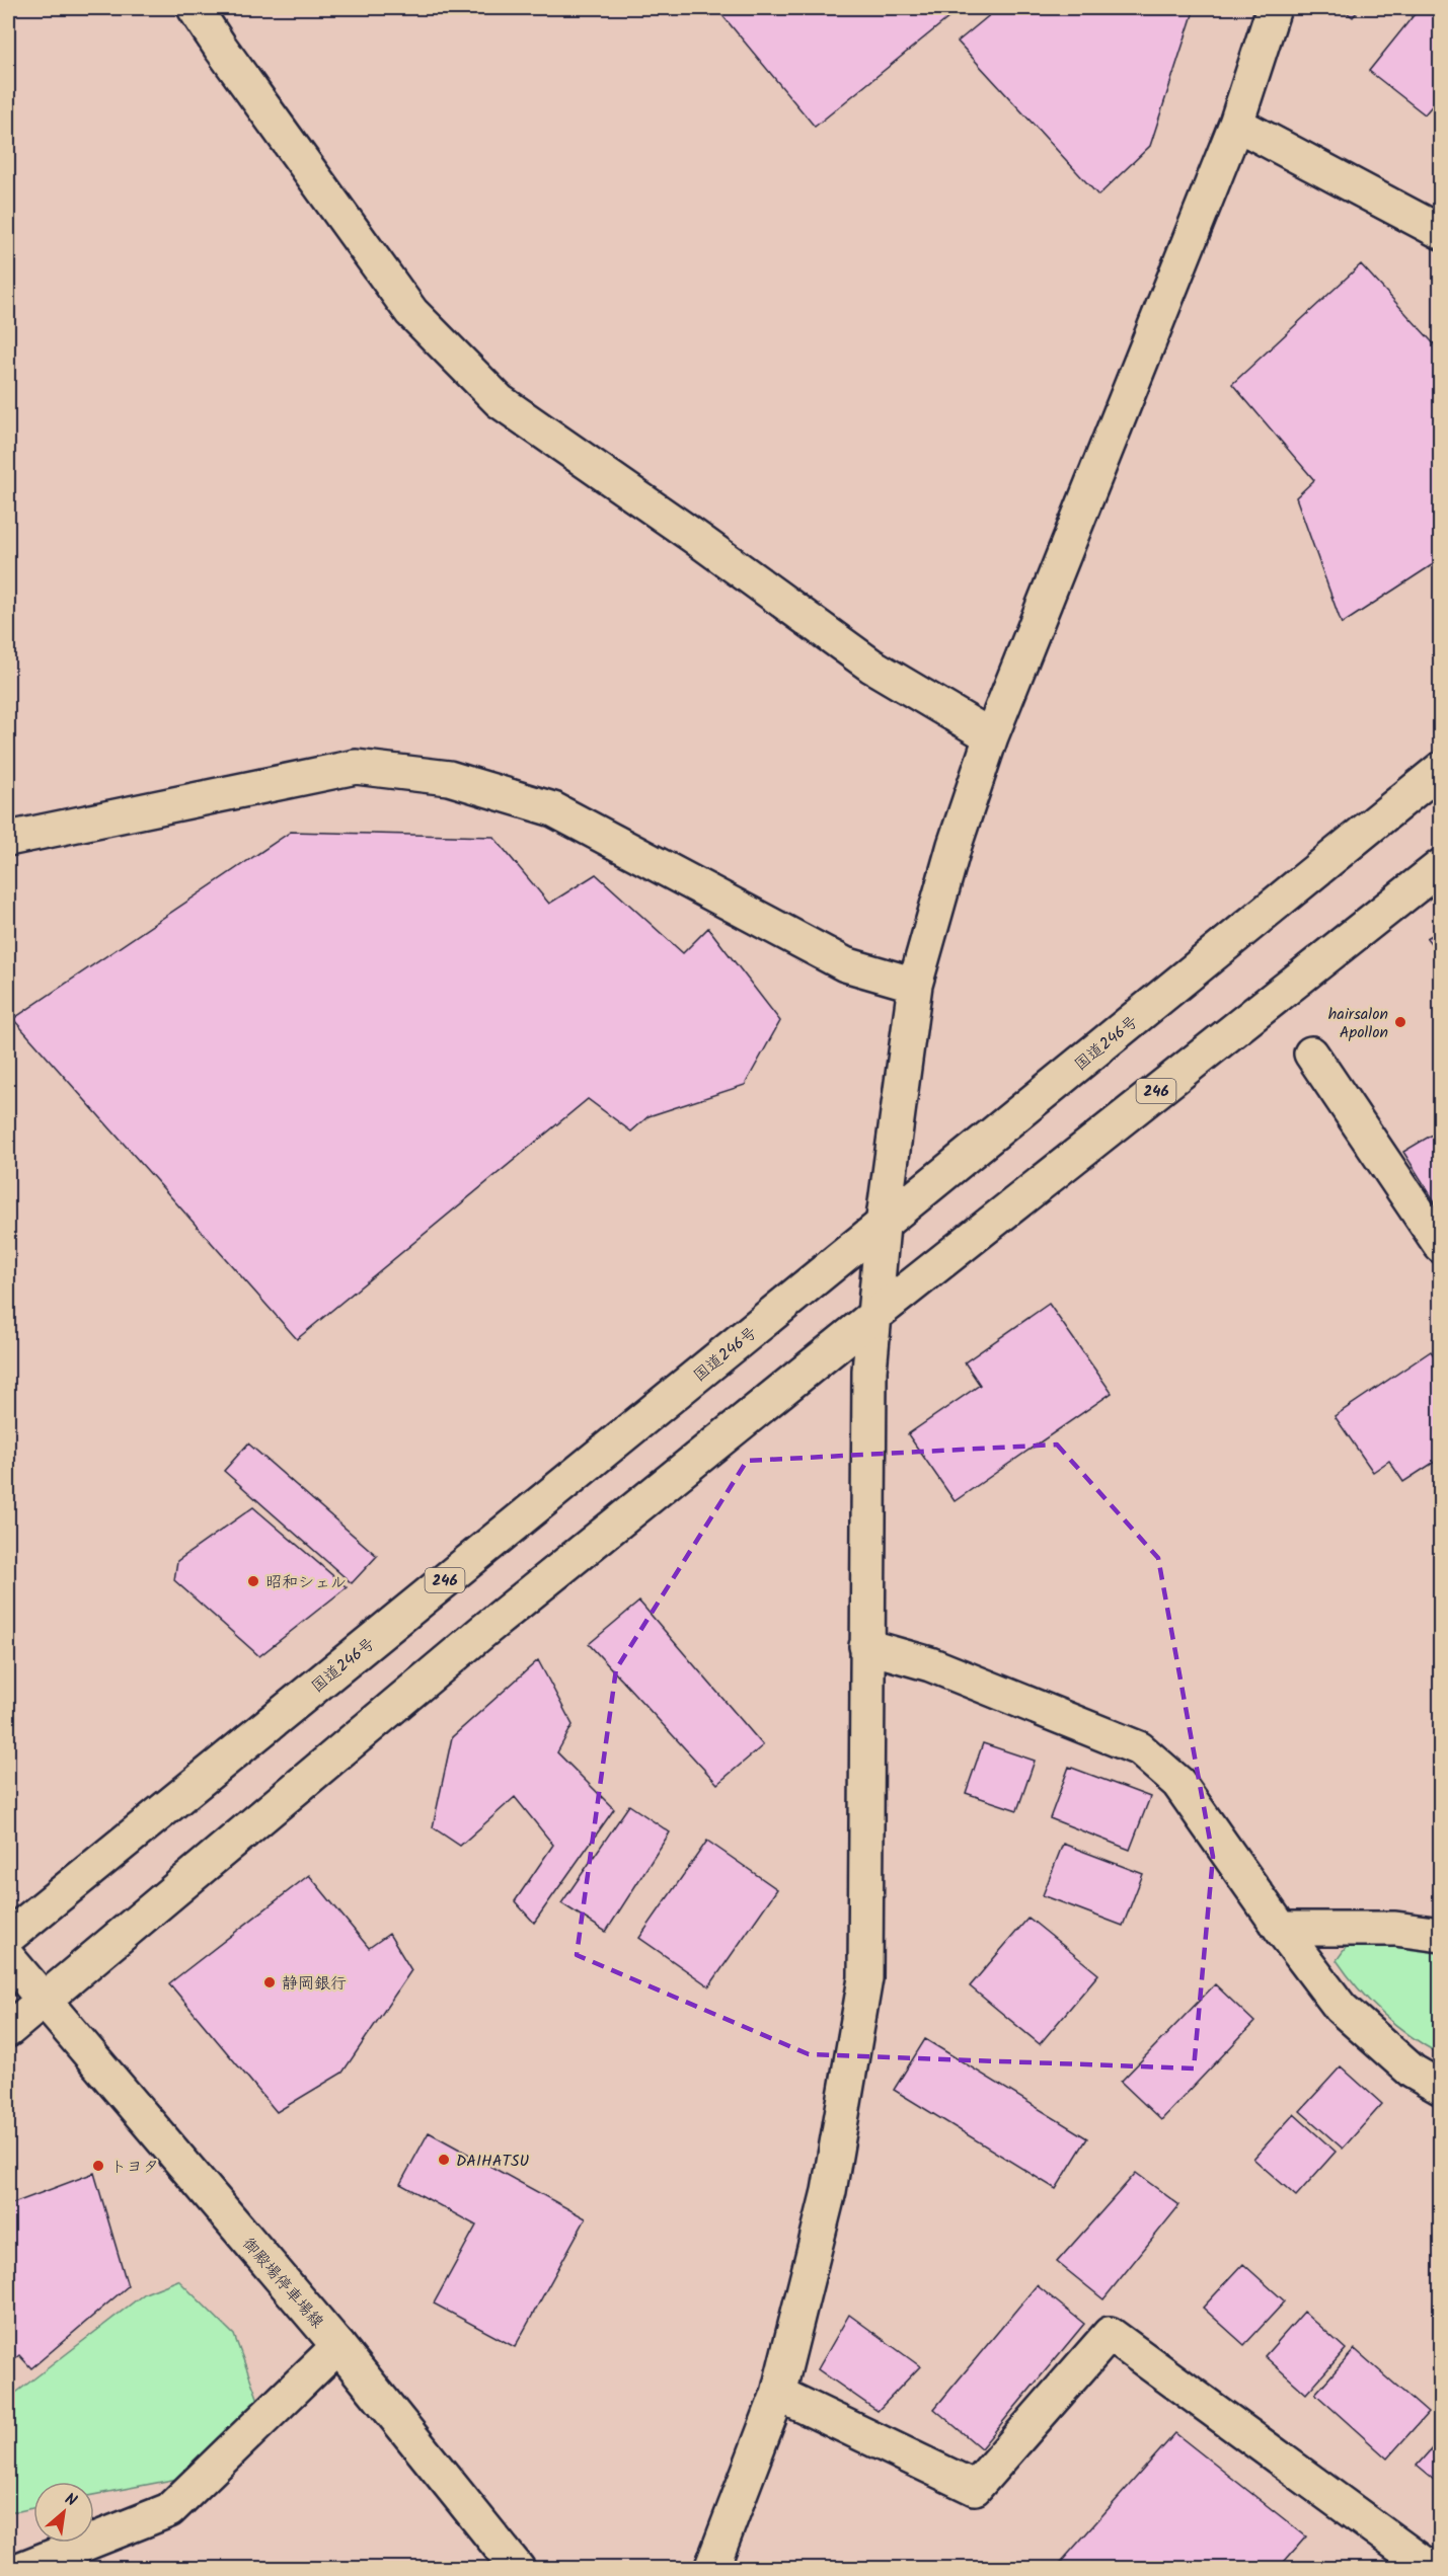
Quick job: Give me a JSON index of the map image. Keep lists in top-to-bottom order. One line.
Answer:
{"streets":{"main road":["国道246号","246","御殿場停車場線"]},"crossings":[["246","御殿場停車場線"]],"places":["hairsalon Apollon","昭和シェル","静岡銀行","DAIHATSU","トヨタ"],"north":"top right"}
